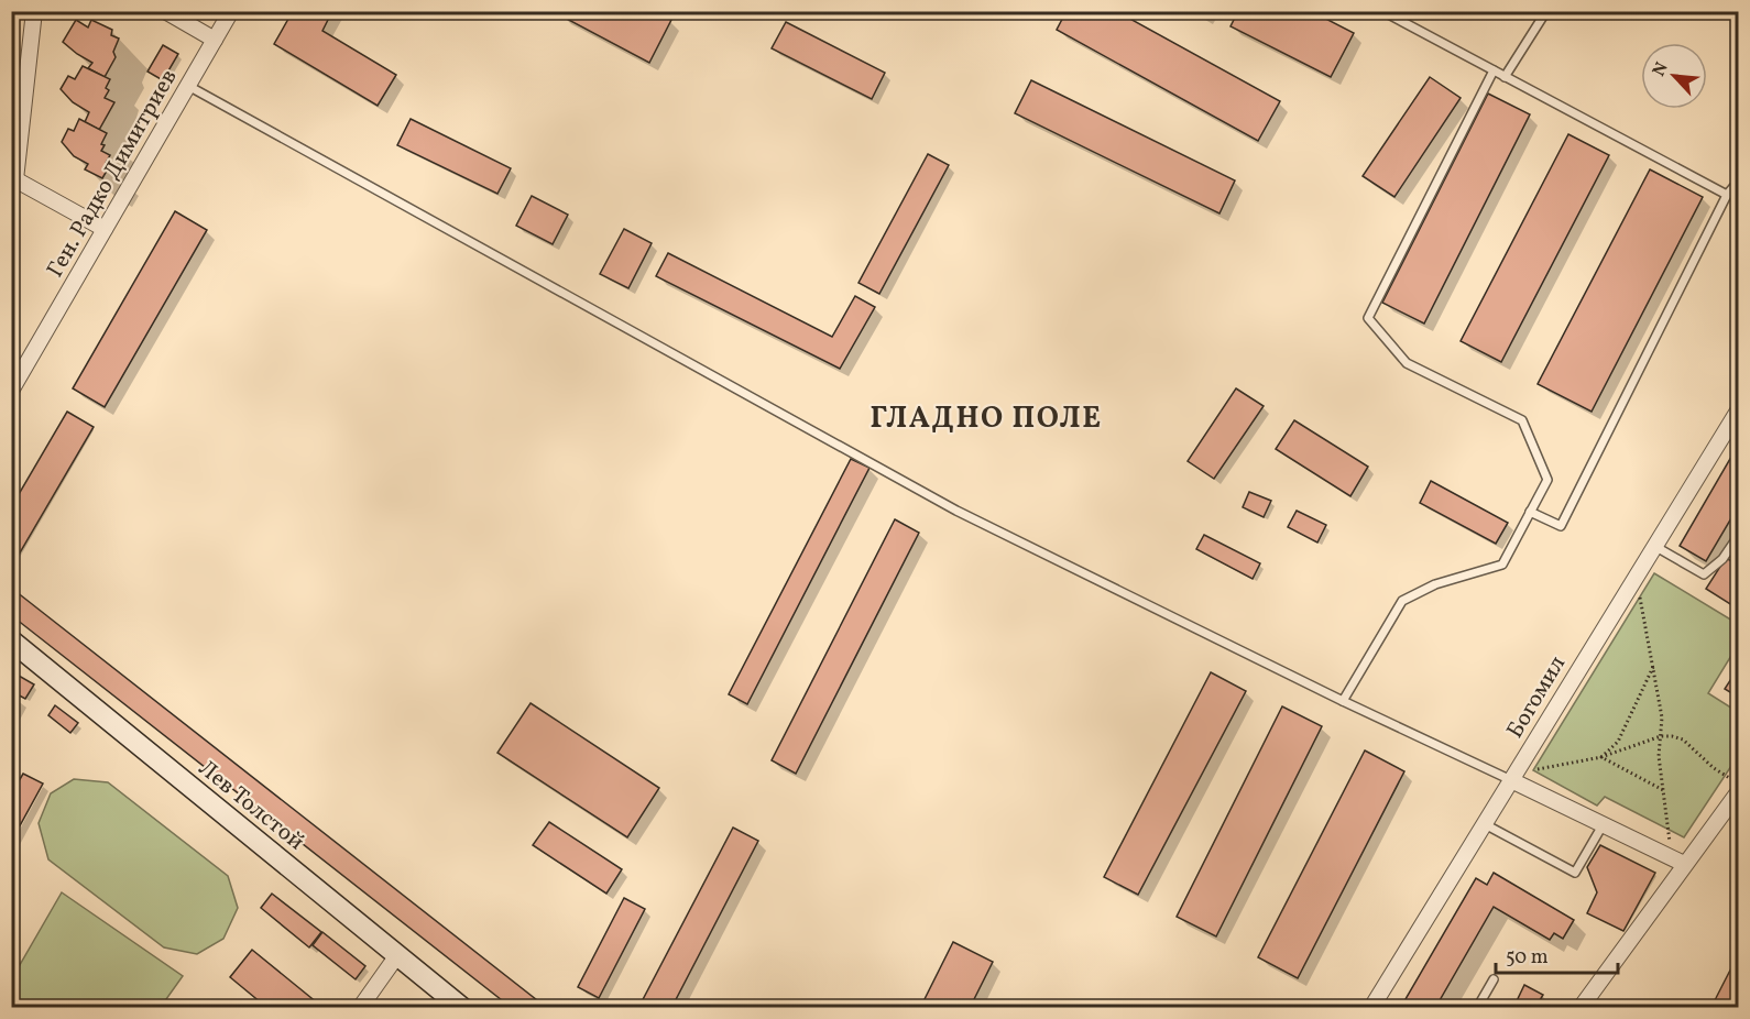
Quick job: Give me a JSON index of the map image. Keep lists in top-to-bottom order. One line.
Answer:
{"streets":{"street":["Ген. Радко Димитриев","Богомил","Лев Толстой"]},"districts":["ГЛАДНО ПОЛЕ"],"scale_bar":"50 m","north":"top left"}
